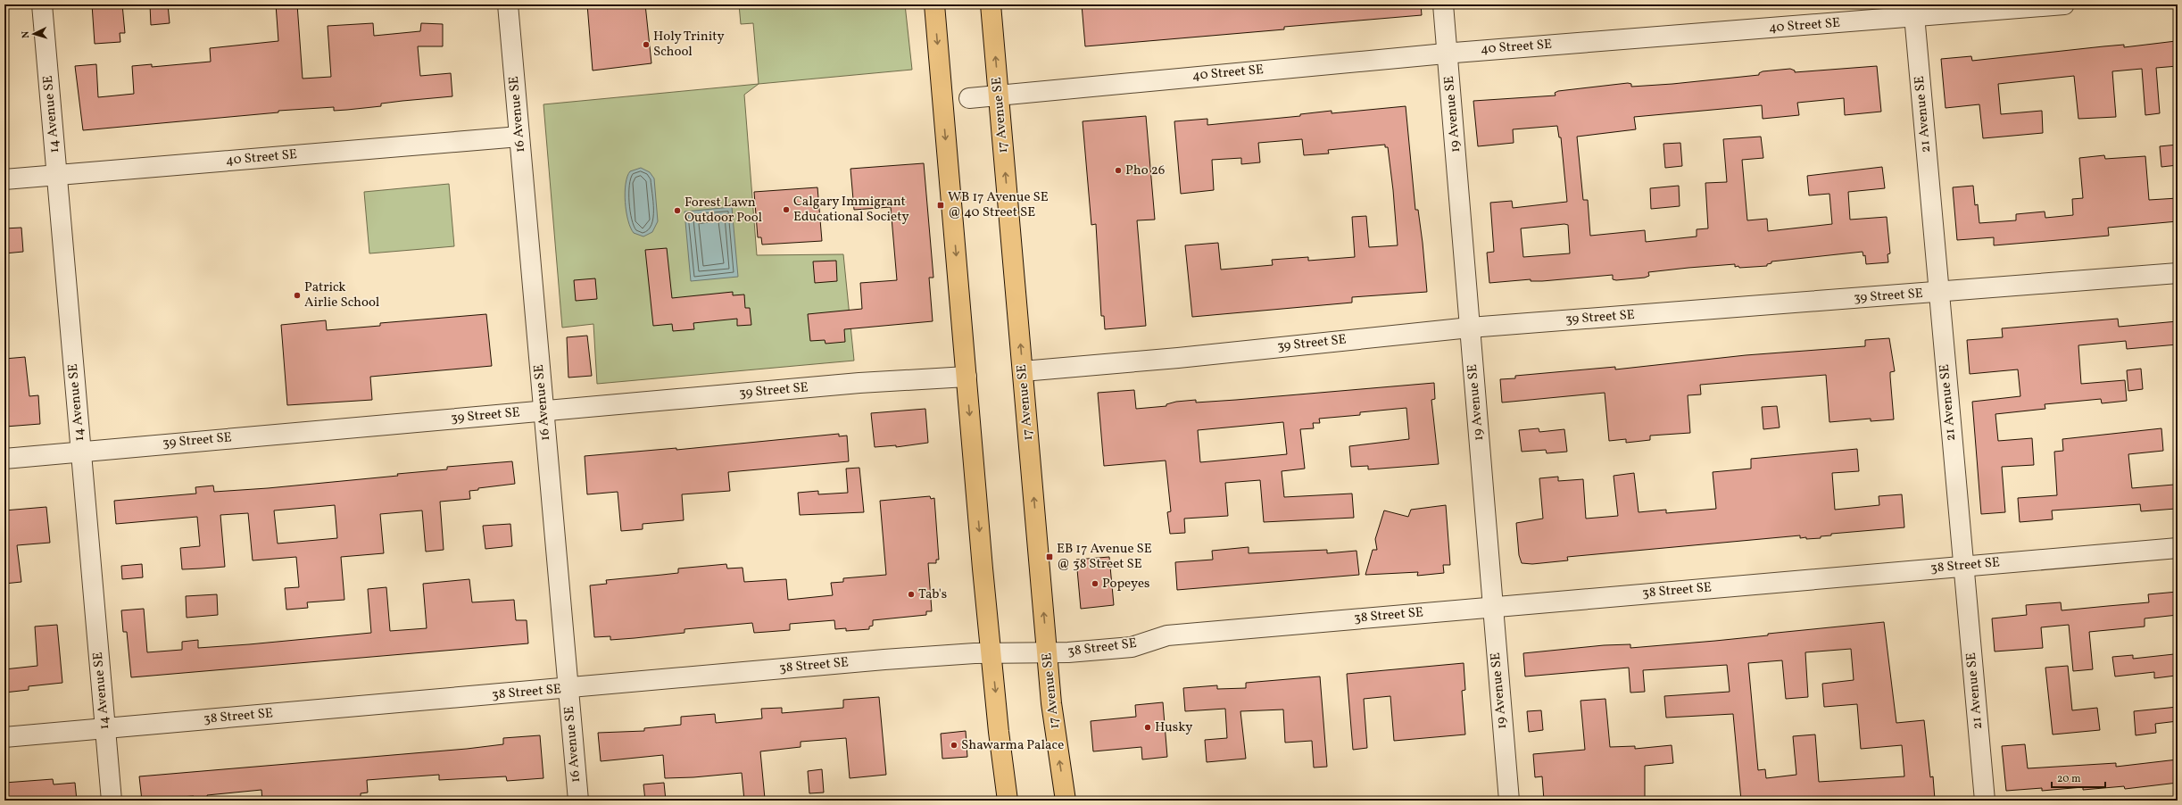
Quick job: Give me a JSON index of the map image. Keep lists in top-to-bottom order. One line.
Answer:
{"streets":{"main road":["17 Avenue SE"],"street":["40 Street SE","14 Avenue SE","16 Avenue SE","19 Avenue SE","21 Avenue SE","39 Street SE","38 Street SE"]},"crossings":[["40 Street SE","14 Avenue SE"],["40 Street SE","16 Avenue SE"],["40 Street SE","19 Avenue SE"],["40 Street SE","21 Avenue SE"],["40 Street SE","17 Avenue SE"],["14 Avenue SE","39 Street SE"],["14 Avenue SE","38 Street SE"],["16 Avenue SE","39 Street SE"],["16 Avenue SE","38 Street SE"],["19 Avenue SE","39 Street SE"],["19 Avenue SE","38 Street SE"],["21 Avenue SE","39 Street SE"],["21 Avenue SE","38 Street SE"],["17 Avenue SE","39 Street SE"],["17 Avenue SE","38 Street SE"]],"places":{"other":["Holy Trinity School","Pho 26","Calgary Immigrant Educational Society","Forest Lawn Outdoor Pool","Patrick Airlie School","Popeyes","Tab's","Husky","Shawarma Palace"],"transit":["WB 17 Avenue SE @ 40 Street SE","EB 17 Avenue SE @ 38 Street SE"]},"scale_bar":"20 m","north":"left"}
